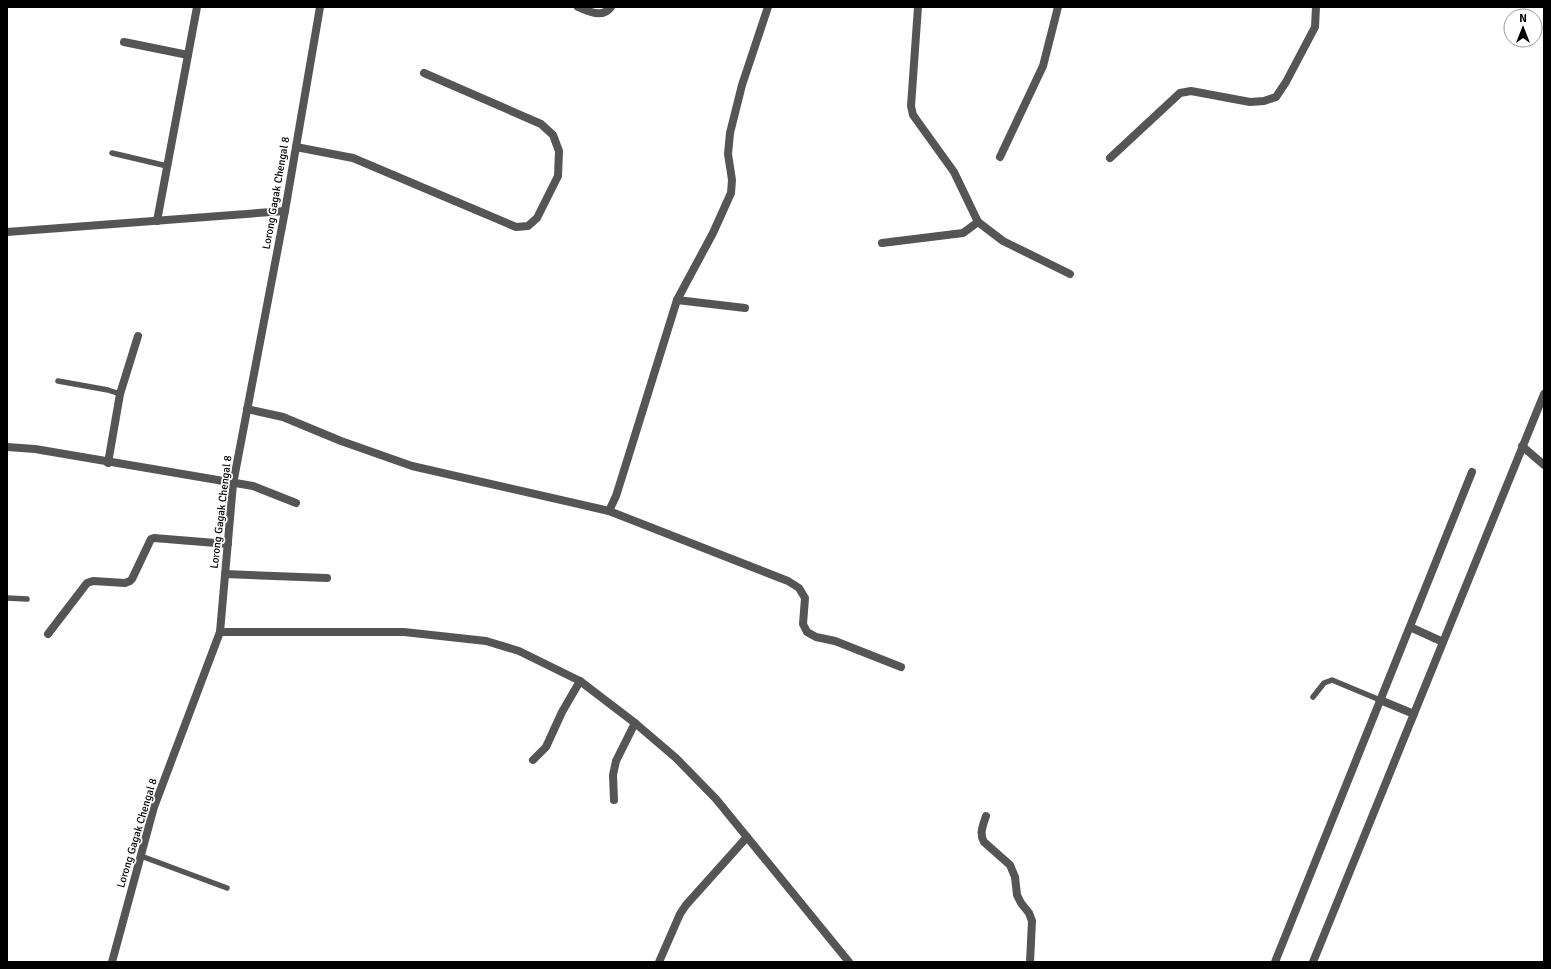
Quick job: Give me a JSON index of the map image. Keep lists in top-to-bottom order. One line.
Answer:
{"streets":{"street":["Lorong Gagak Chengal 8"]},"north":"top"}
